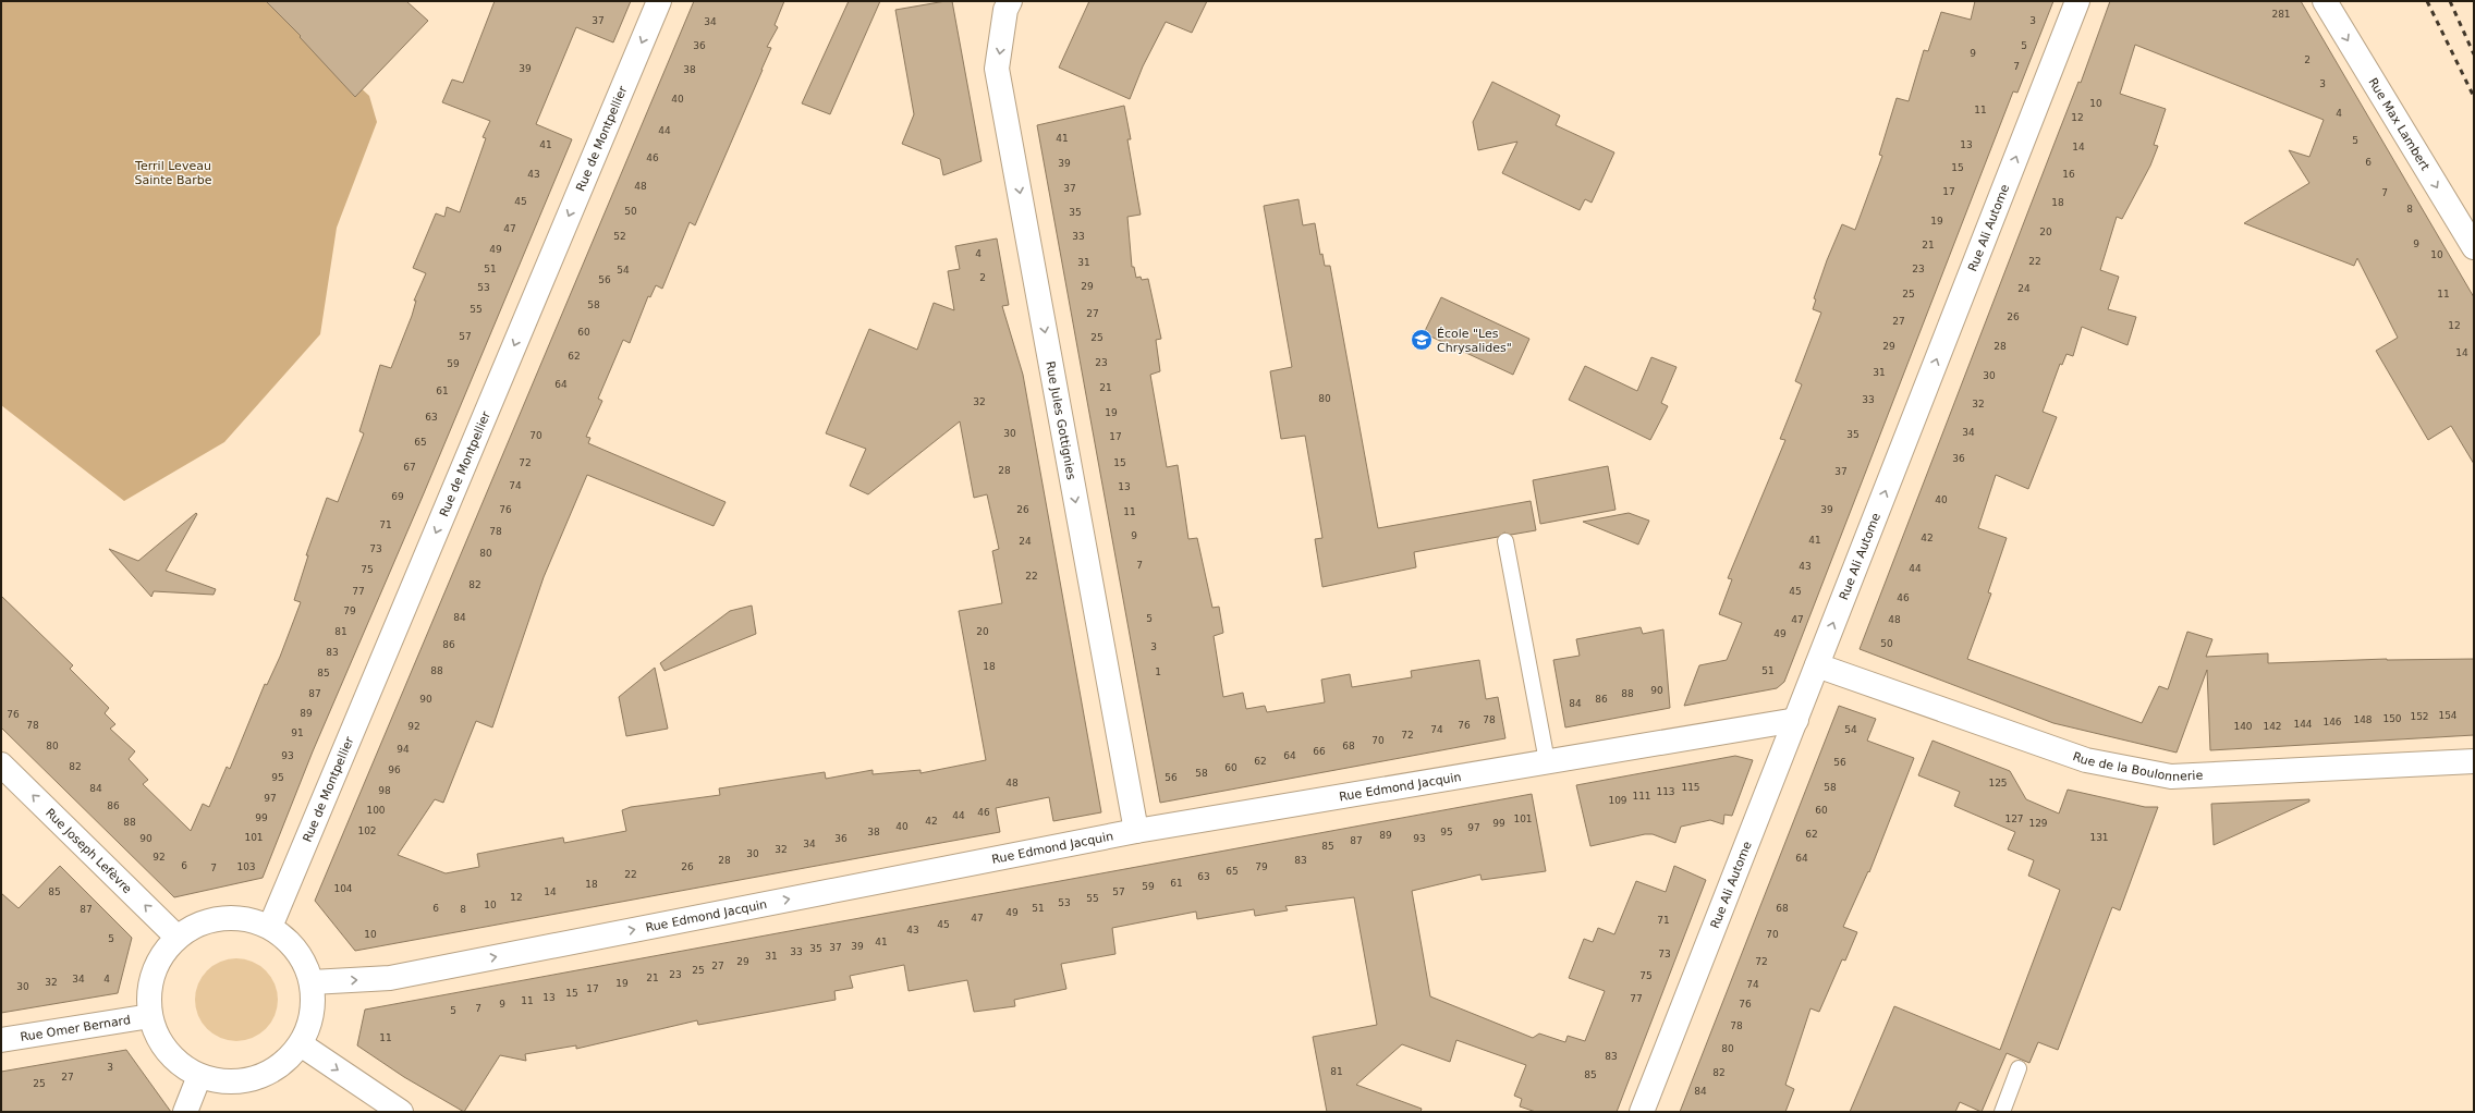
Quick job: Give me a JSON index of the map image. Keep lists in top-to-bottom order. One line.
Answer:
{"streets":{"street":["Rue Max Lambert","Rue de Montpellier","Rue Ali Autome","Rue Jules Gottignies","Rue de la Boulonnerie","Rue Edmond Jacquin","Rue Joseph Lefèvre","Rue Omer Bernard"]},"crossings":[["Rue Ali Autome","Rue de la Boulonnerie"],["Rue Ali Autome","Rue Edmond Jacquin"],["Rue Jules Gottignies","Rue Edmond Jacquin"]],"one_way":["Rue Max Lambert","Rue de Montpellier","Rue Ali Autome","Rue Jules Gottignies","Rue Edmond Jacquin","Rue Joseph Lefèvre"],"parks":["Terril Leveau Sainte Barbe"],"places":{"school or university":["École \"Les Chrysalides\""]},"house_numbers":["281","37","3","34","36","5","9","2","7","39","38","3","40","10","11","4","12","44","41","5","41","13","14","46","6","39","15","43","16","48","37","17","7","45","18","8","50","35","19","47","20","52","33","9","21","49","4","10","22","31","51","23","54","2","56","29","53","24","25","11","58","55","27","26","27","12","60","57","25","29","28","14","62","23","59","31","30","64","21","61","80","33","32","32","19","63","34","30","35","70","17","65","36","72","15","67","28","37","74","13","69","40","76","26","39","11","71","78","9","42","41","24","73","80","7","43","44","75","22","82","77","45","46","79","84","5","47","48","81","20","49","50","86","3","83","18","88","51","1","85","90","87","88","90","86","84","89","76","154","152","150","78","148","146","144","78","76","92","140","142","74","54","91","72","70","80","68","94","66","93","64","62","56","82","60","96","58","95","56","48","125","115","58","84","98","113","111","97","109","86","100","60","46","44","99","101","127","42","88","99","129","40","97","102","38","95","62","89","101","131","90","36","93","87","34","85","32","30","92","64","28","83","6","103","26","79","7","65","22","63","61","18","59","104","85","14","57","12","55","53","10","6","51","68","87","8","49","47","71","45","43","10","70","5","41","39","37","35","33","73","31","29","72","27","25","23","75","21","34","4","32","19","74","30","17","15","13","77","11","9","76","7","5","78","11","80","83","3","81","82","85","27","25","84"]}
